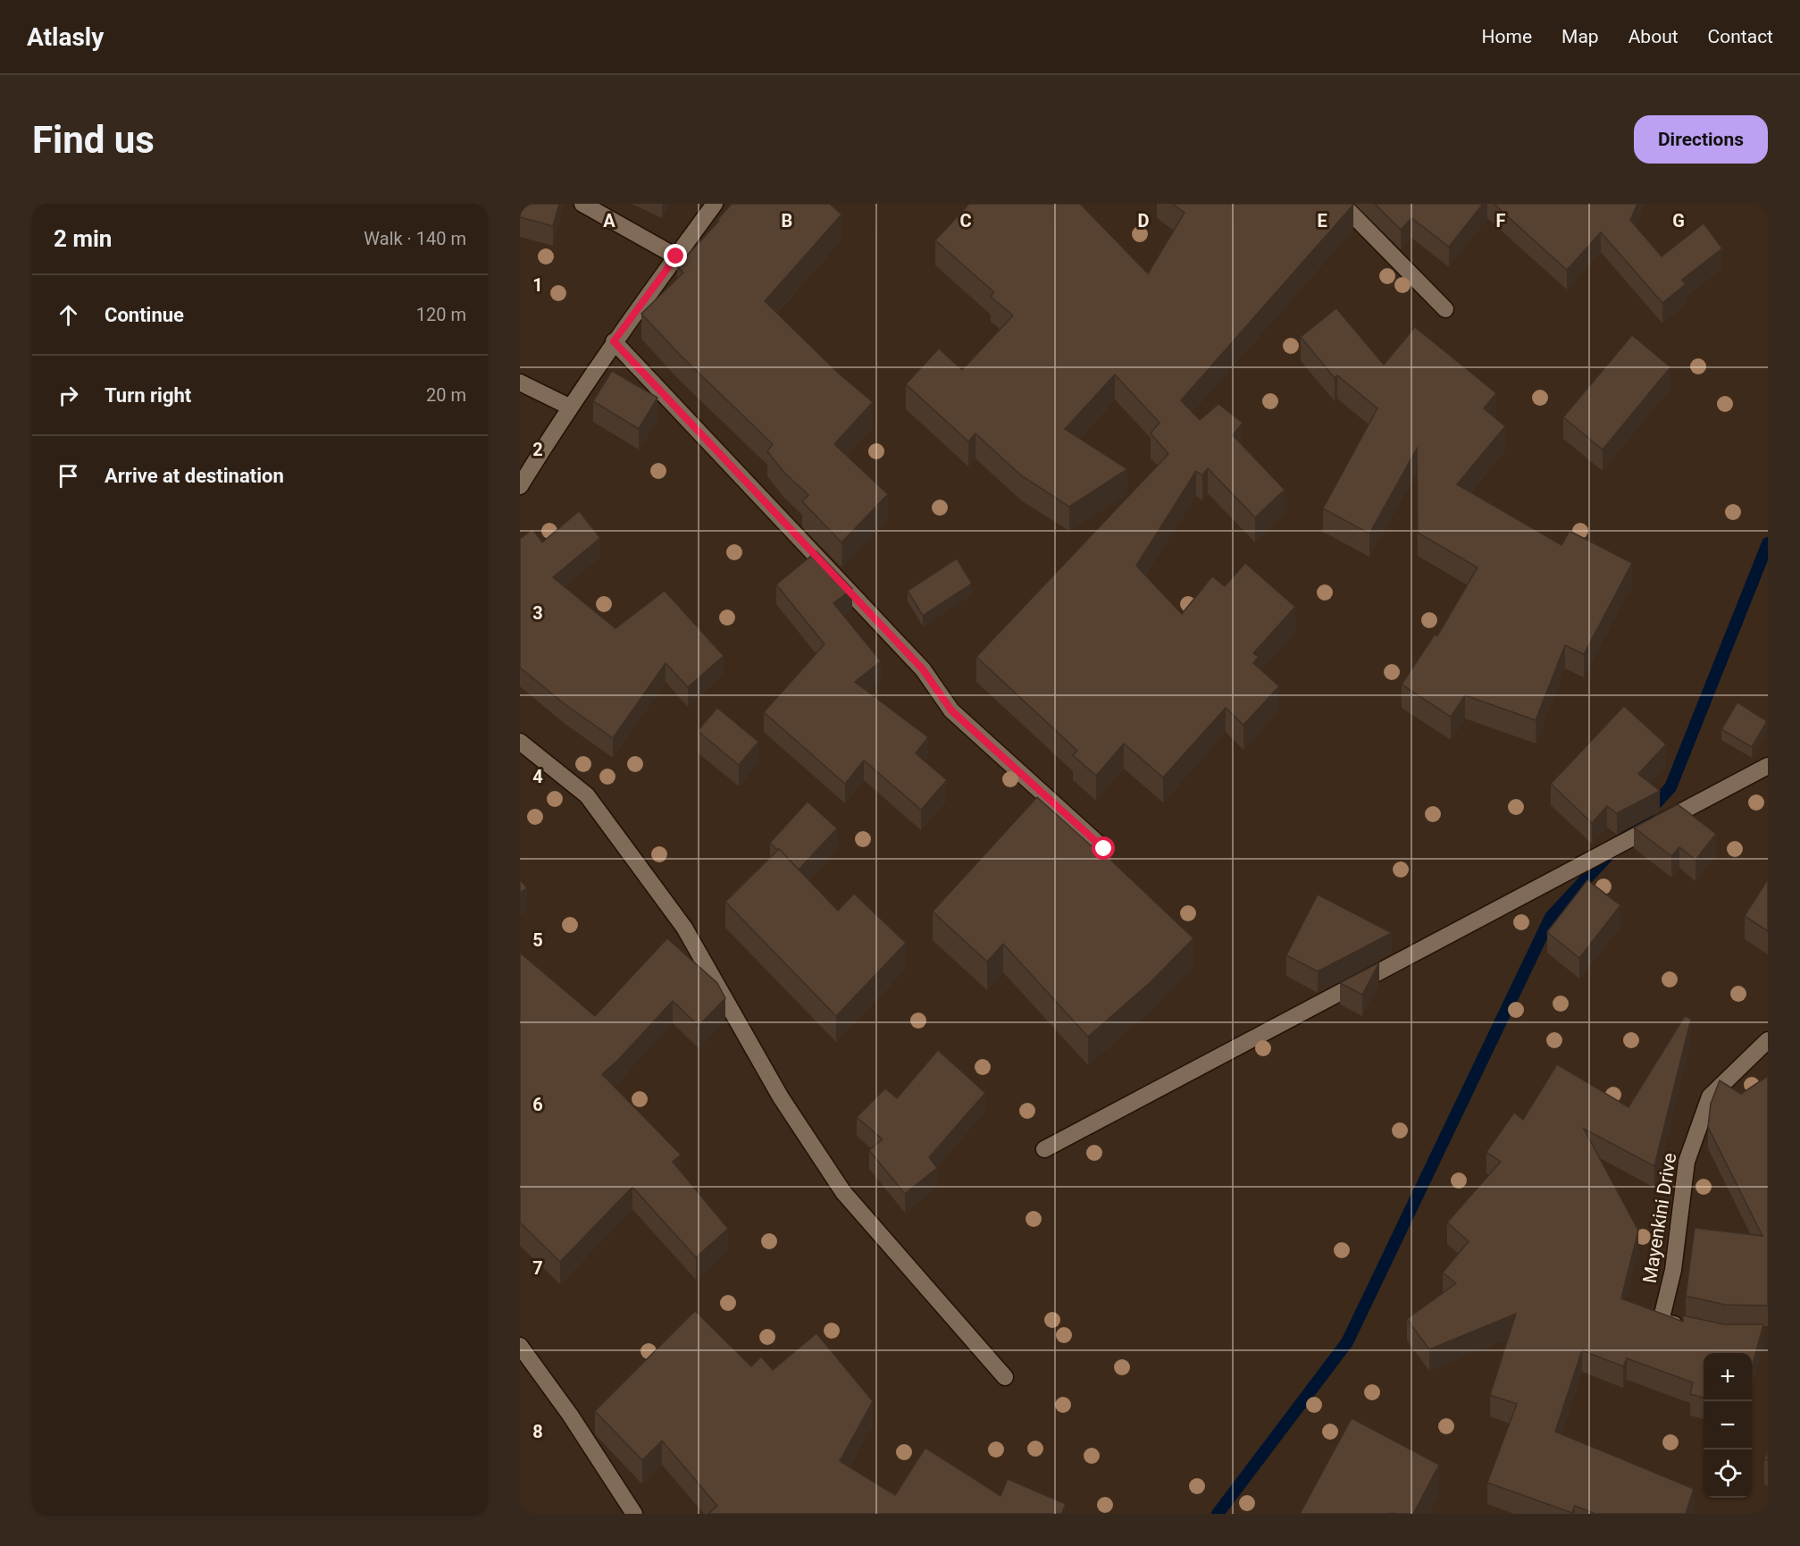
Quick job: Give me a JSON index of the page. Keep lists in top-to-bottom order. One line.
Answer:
{"streets":{"street":["Mayenkini Drive"]},"page":{"header":"Atlasly","nav":["Home","Map","About","Contact"],"buttons":"Directions","title":"Find us","heading":["2 min","Walk · 140 m"],"list":[["Continue","120 m"],["Turn right","20 m"],"Arrive at destination"],"map_buttons":["+","−"]},"grid":{"columns":["A","B","C","D","E","F","G"],"rows":["1","2","3","4","5","6","7","8"]}}
